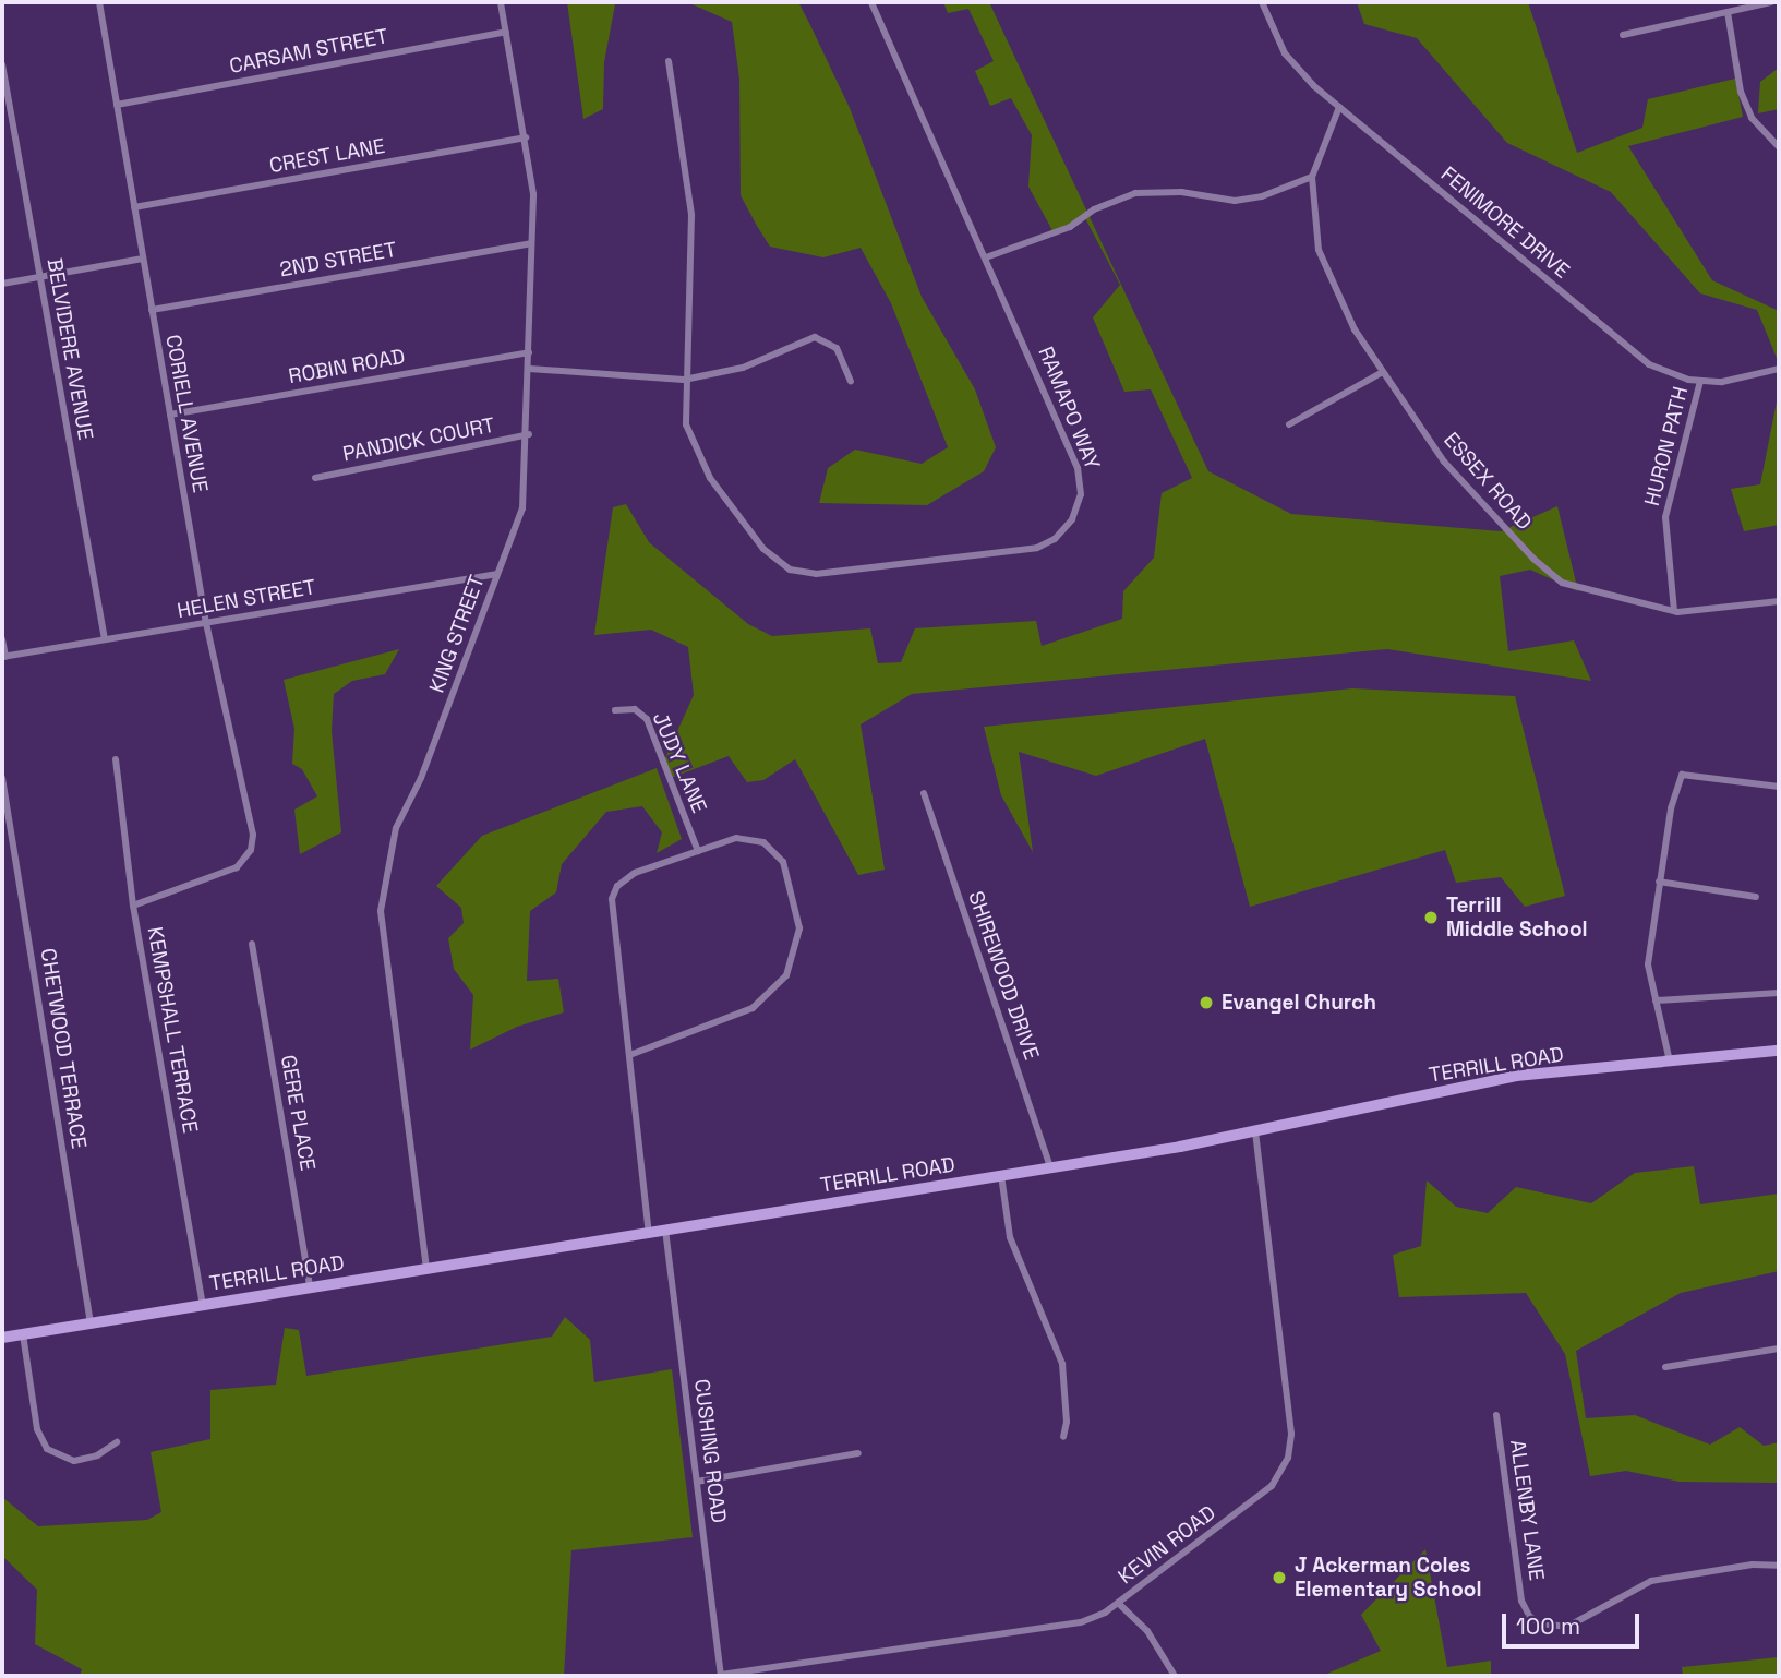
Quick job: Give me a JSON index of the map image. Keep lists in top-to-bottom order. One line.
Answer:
{"streets":{"street":["CARSAM STREET","CREST LANE","FENIMORE DRIVE","2ND STREET","BELVIDERE AVENUE","ROBIN ROAD","RAMAPO WAY","CORIELL AVENUE","PANDICK COURT","HURON PATH","ESSEX ROAD","HELEN STREET","KING STREET","JUDY LANE","SHIREWOOD DRIVE","KEMPSHALL TERRACE","CHETWOOD TERRACE","TERRILL ROAD","GERE PLACE","CUSHING ROAD","ALLENBY LANE","KEVIN ROAD"]},"crossings":[["CARSAM STREET","CORIELL AVENUE"],["CARSAM STREET","KING STREET"],["CREST LANE","CORIELL AVENUE"],["CREST LANE","KING STREET"],["FENIMORE DRIVE","HURON PATH"],["FENIMORE DRIVE","ESSEX ROAD"],["2ND STREET","CORIELL AVENUE"],["2ND STREET","KING STREET"],["BELVIDERE AVENUE","HELEN STREET"],["ROBIN ROAD","CORIELL AVENUE"],["ROBIN ROAD","KING STREET"],["CORIELL AVENUE","HELEN STREET"],["CORIELL AVENUE","KEMPSHALL TERRACE"],["PANDICK COURT","KING STREET"],["HURON PATH","ESSEX ROAD"],["HELEN STREET","KING STREET"],["KING STREET","TERRILL ROAD"],["SHIREWOOD DRIVE","TERRILL ROAD"],["KEMPSHALL TERRACE","TERRILL ROAD"],["CHETWOOD TERRACE","TERRILL ROAD"],["TERRILL ROAD","GERE PLACE"],["TERRILL ROAD","CUSHING ROAD"],["TERRILL ROAD","KEVIN ROAD"],["CUSHING ROAD","KEVIN ROAD"]],"places":["Terrill Middle School","Evangel Church","J Ackerman Coles Elementary School"],"scale_bar":"100 m"}
